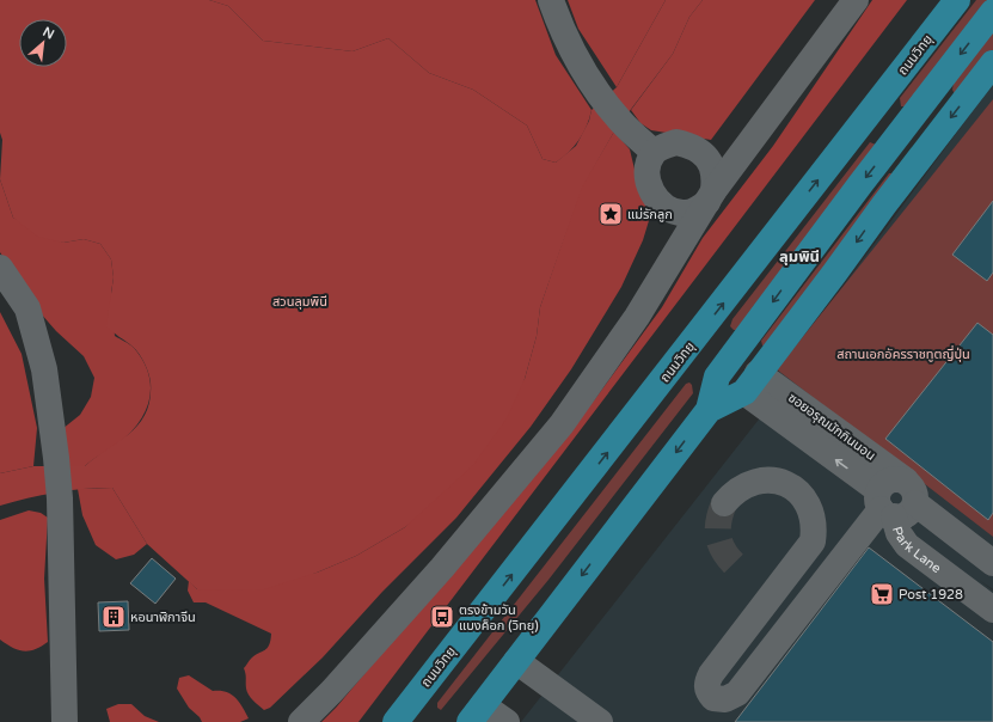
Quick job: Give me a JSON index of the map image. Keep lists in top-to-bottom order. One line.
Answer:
{"streets":{"main road":["ถนนวิทยุ"],"street":["ซอยอรุณมักกินนอน","Park Lane"]},"crossings":[["ซอยอรุณมักกินนอน","Park Lane"]],"districts":["ลุมพินี"],"parks":["สวนลุมพินี","สถานเอกอัครราชทูตญี่ปุ่น"],"places":{"place":["แม่รักลูก"],"supermarket":["Post 1928"],"building":["หอนาฬิกาจีน"],"bus stop":["ตรงข้ามวัน แบงค็อก (วิทยุ)"]},"north":"top right"}
